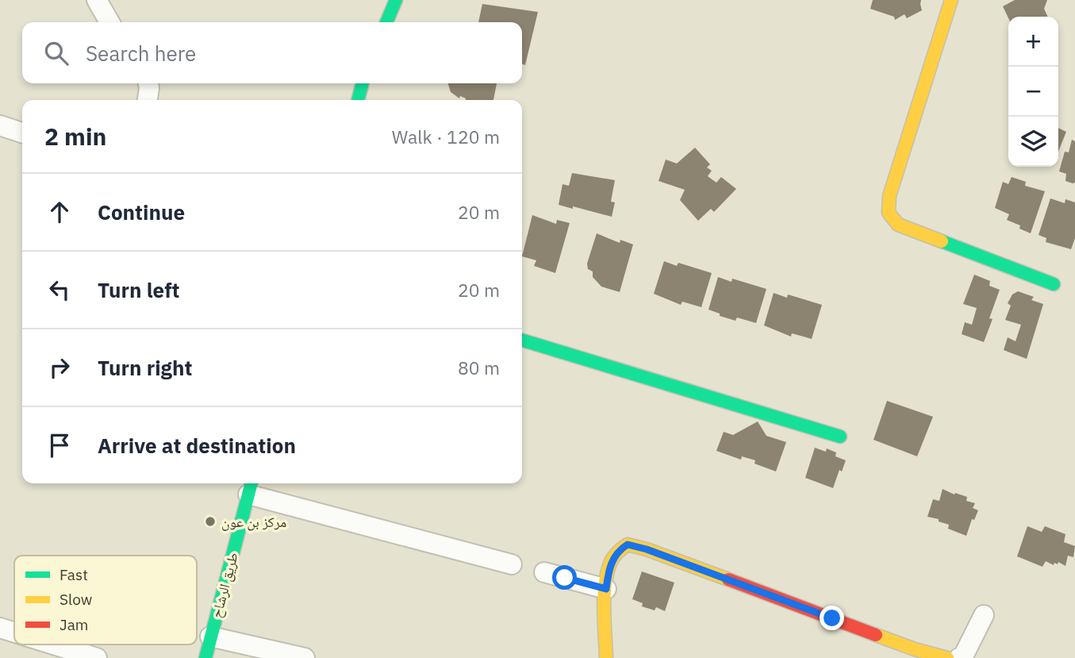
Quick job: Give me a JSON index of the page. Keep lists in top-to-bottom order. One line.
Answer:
{"streets":{"street":["طريق الرشاح"]},"places":["مركز بن عون"],"legend":["Fast","Slow","Jam"],"page":{"map_buttons":["+","−"],"search":"Search here","heading":["2 min","Walk · 120 m"],"list":[["Continue","20 m"],["Turn left","20 m"],["Turn right","80 m"],"Arrive at destination"]}}
